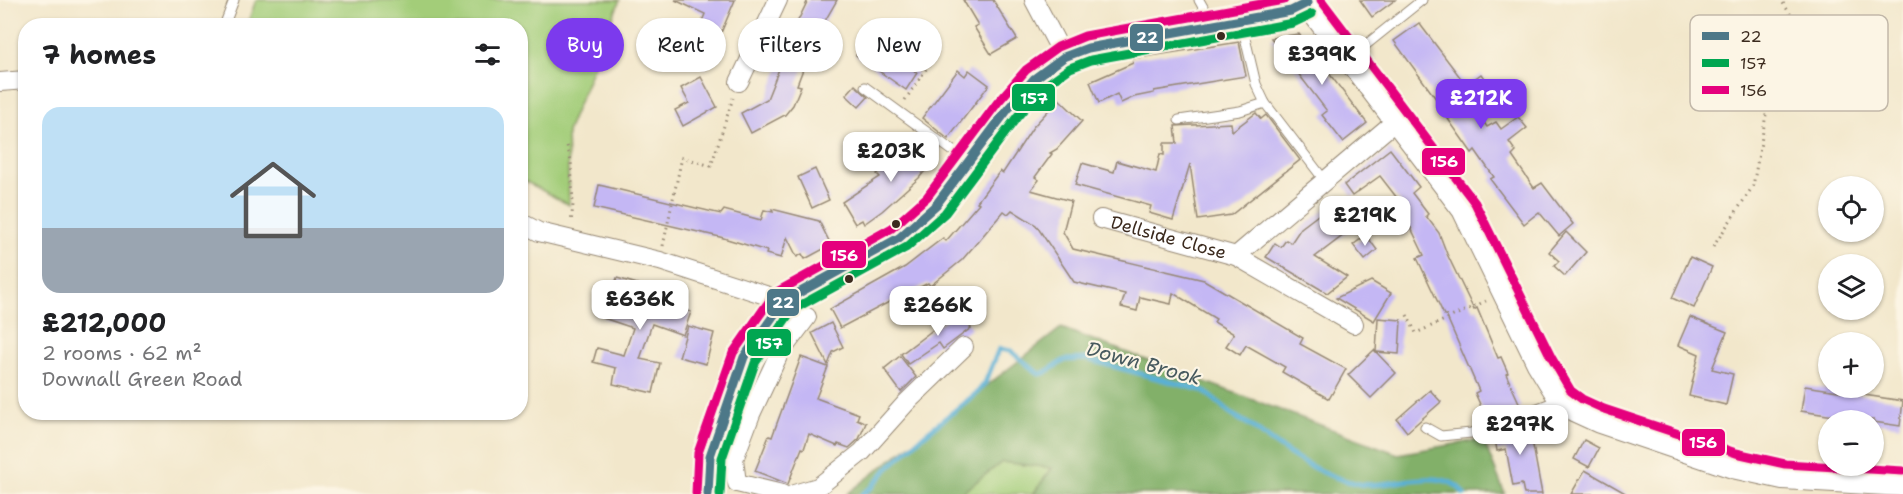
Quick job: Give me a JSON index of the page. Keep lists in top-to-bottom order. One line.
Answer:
{"streets":{"street":["Dellside Close"]},"water":["Down Brook"],"lines":["transit line 156","transit line 22","transit line 157"],"legend":["22","157","156"],"page":{"chip":["Buy","Rent","Filters","New"],"heading":"7 homes","price":["£399K","£212K","£203K","£219K","£636K","£266K","£297K"],"list":[{"name":"£212,000","note":"2 rooms · 62 m² · Downall Green Road"}],"map_buttons":["+","−"]}}
